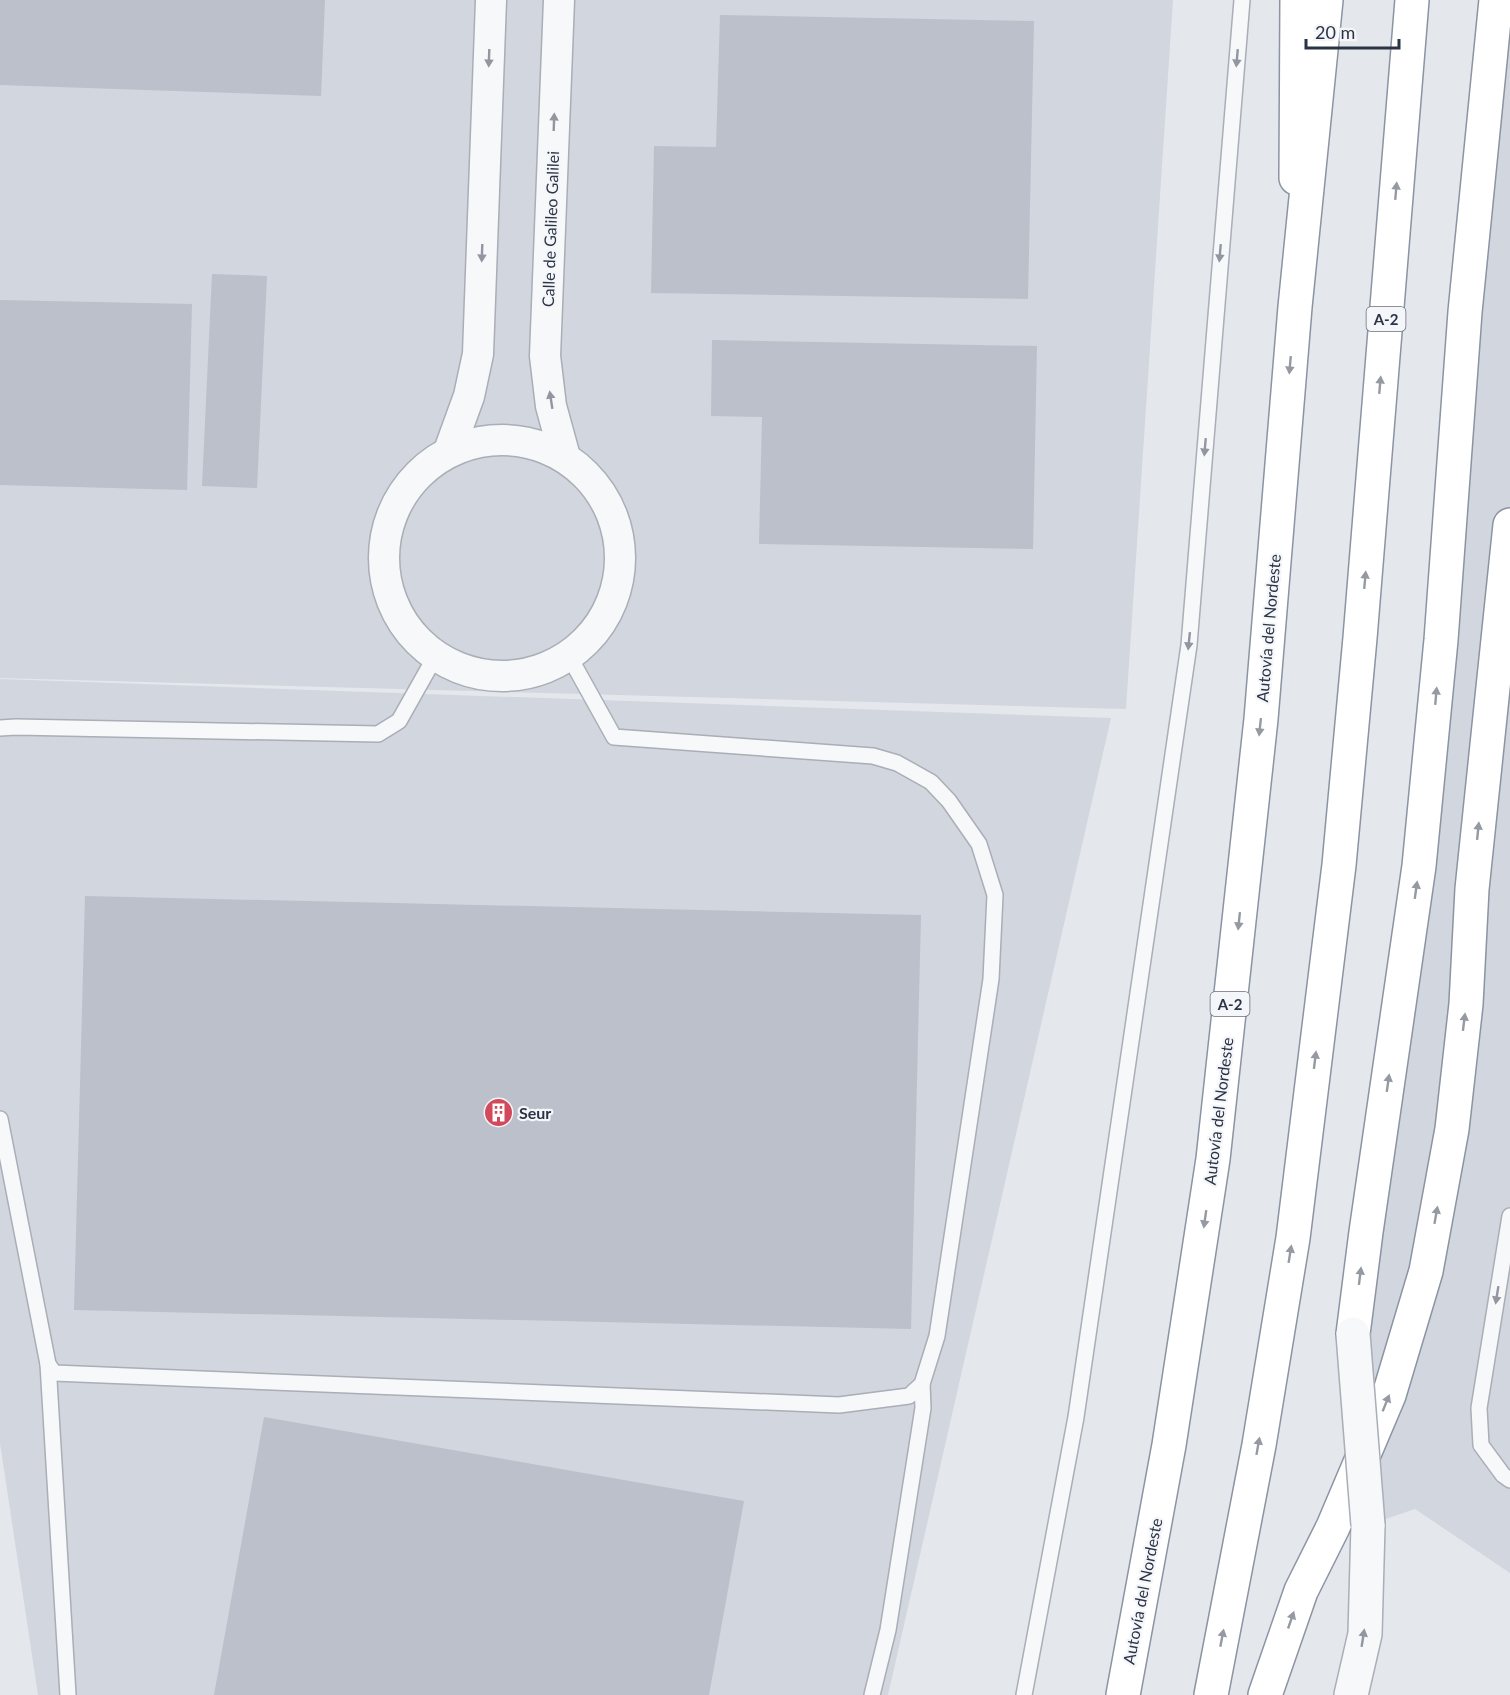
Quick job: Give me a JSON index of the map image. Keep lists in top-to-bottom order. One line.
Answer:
{"streets":{"highway":["A-2","Autovía del Nordeste"],"street":["Calle de Galileo Galilei"]},"crossings":[["A-2","Autovía del Nordeste"]],"places":{"building":["Seur"]},"scale_bar":"20 m"}
